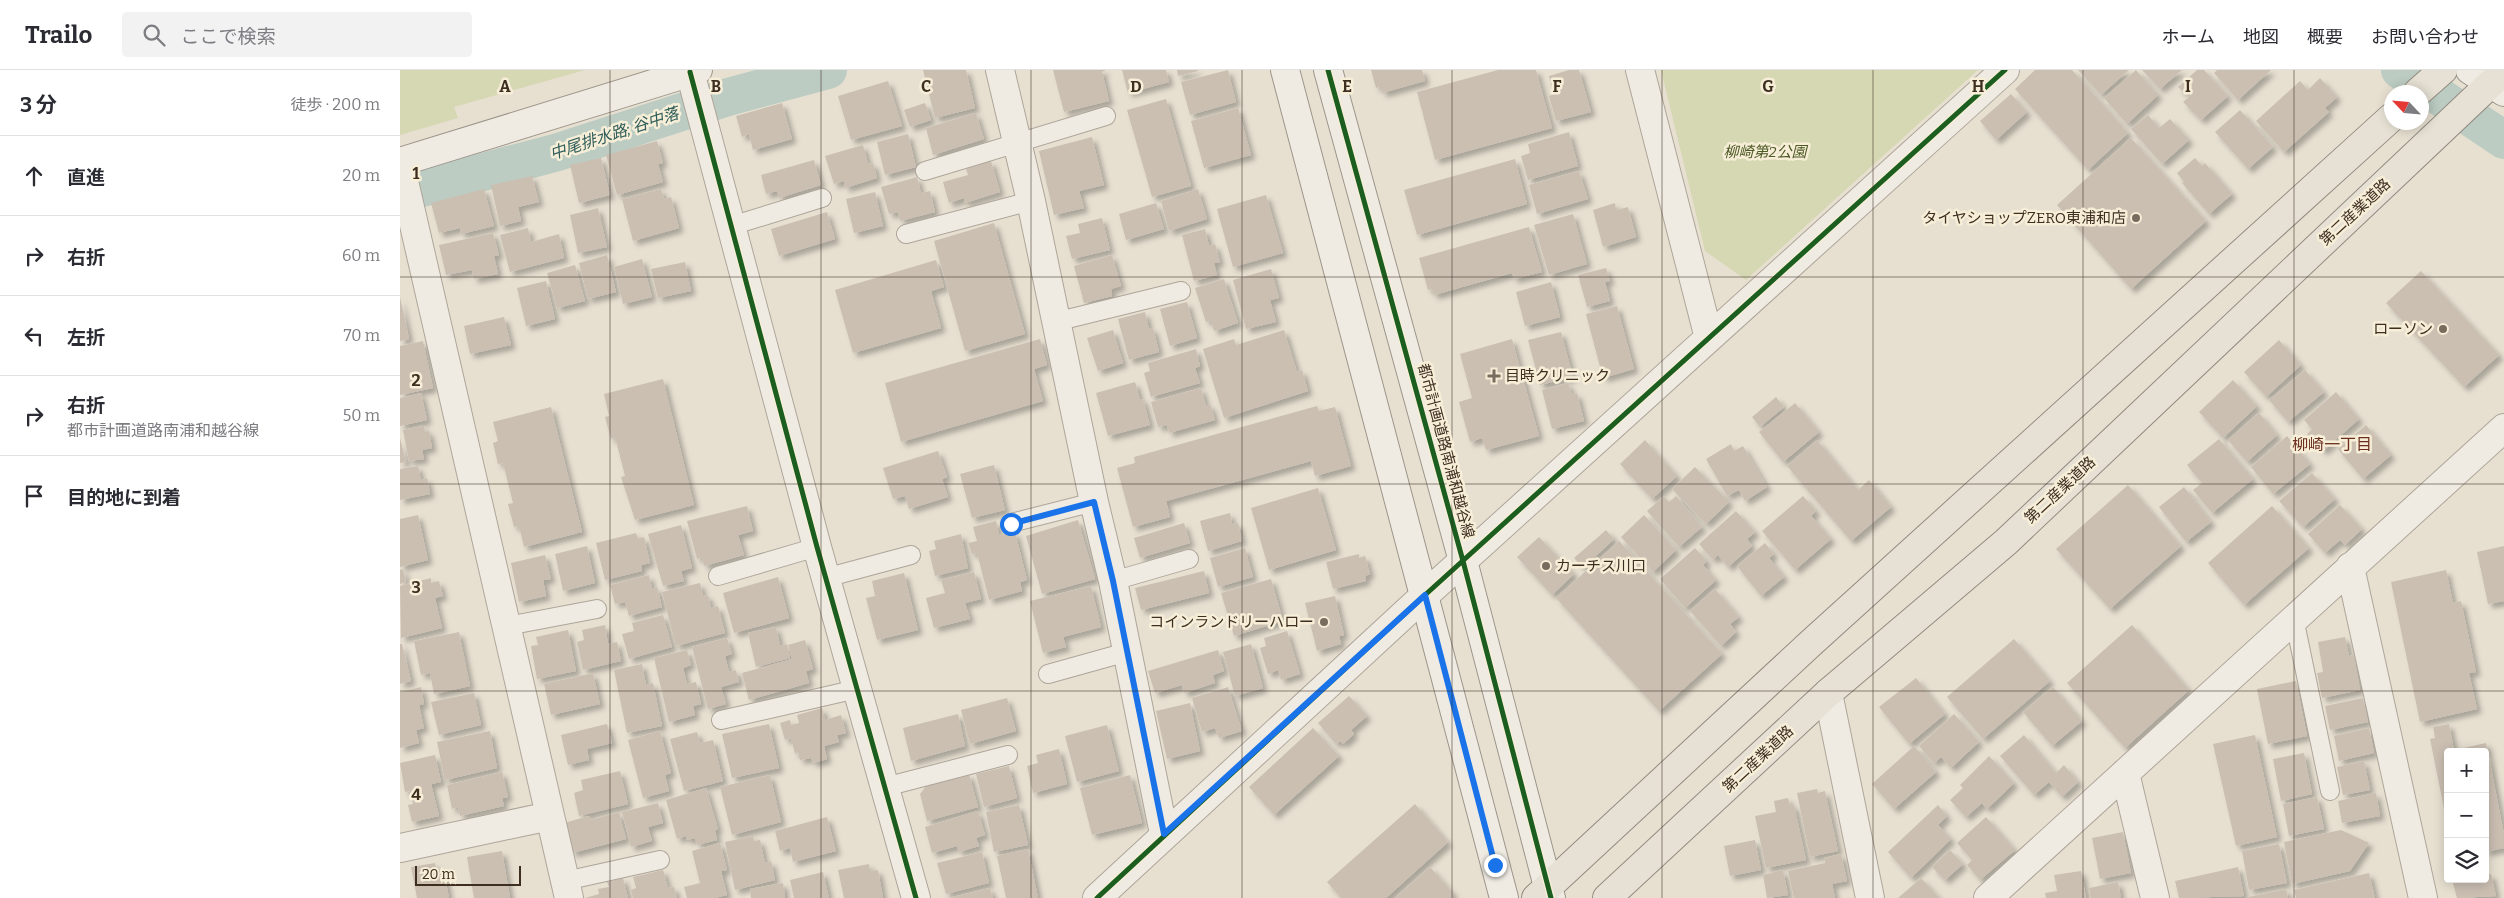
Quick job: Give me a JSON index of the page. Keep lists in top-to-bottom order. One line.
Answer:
{"streets":{"main road":["第二産業道路"],"street":["都市計画道路南浦和越谷線"]},"districts":["柳崎一丁目"],"water":["中尾排水路; 谷中落"],"parks":["柳崎第2公園"],"places":{"other":["タイヤショップZERO東浦和店","ローソン","カーチス川口","コインランドリーハロー"],"health":["目時クリニック"]},"scale_bar":"20 m","north":"top left","page":{"header":"Trailo","search":"ここで検索","nav":["ホーム","地図","概要","お問い合わせ"],"heading":["3 分","徒歩 · 200 m"],"list":[["直進","20 m"],["右折","60 m"],["左折","70 m"],["右折","都市計画道路南浦和越谷線","50 m"],"目的地に到着"],"map_buttons":["+","−"],"scale":"20 m"},"grid":{"columns":["A","B","C","D","E","F","G","H","I"],"rows":["1","2","3","4"]}}
